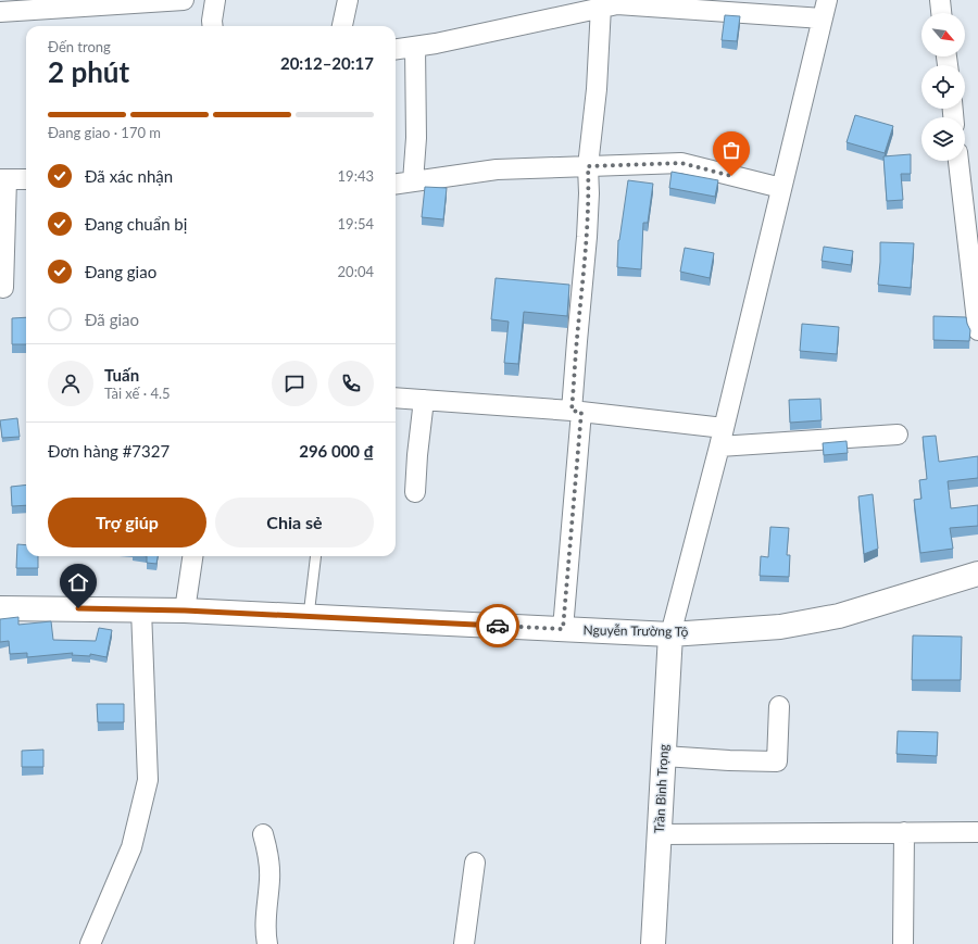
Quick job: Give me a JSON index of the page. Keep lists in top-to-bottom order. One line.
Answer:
{"streets":{"main road":["Nguyễn Trường Tộ","Trần Bình Trọng"]},"crossings":[["Nguyễn Trường Tộ","Trần Bình Trọng"]],"north":"bottom right","page":{"heading":["2 phút","Đến trong","20:12–20:17"],"panel":["Tuấn","Tài xế · 4.5","Đơn hàng #7327","296 000 ₫"],"bar":"Đang giao · 170 m","list":[["Đã xác nhận","19:43"],["Đang chuẩn bị","19:54"],["Đang giao","20:04"],"Đã giao"],"buttons":["Trợ giúp","Chia sẻ"]}}
